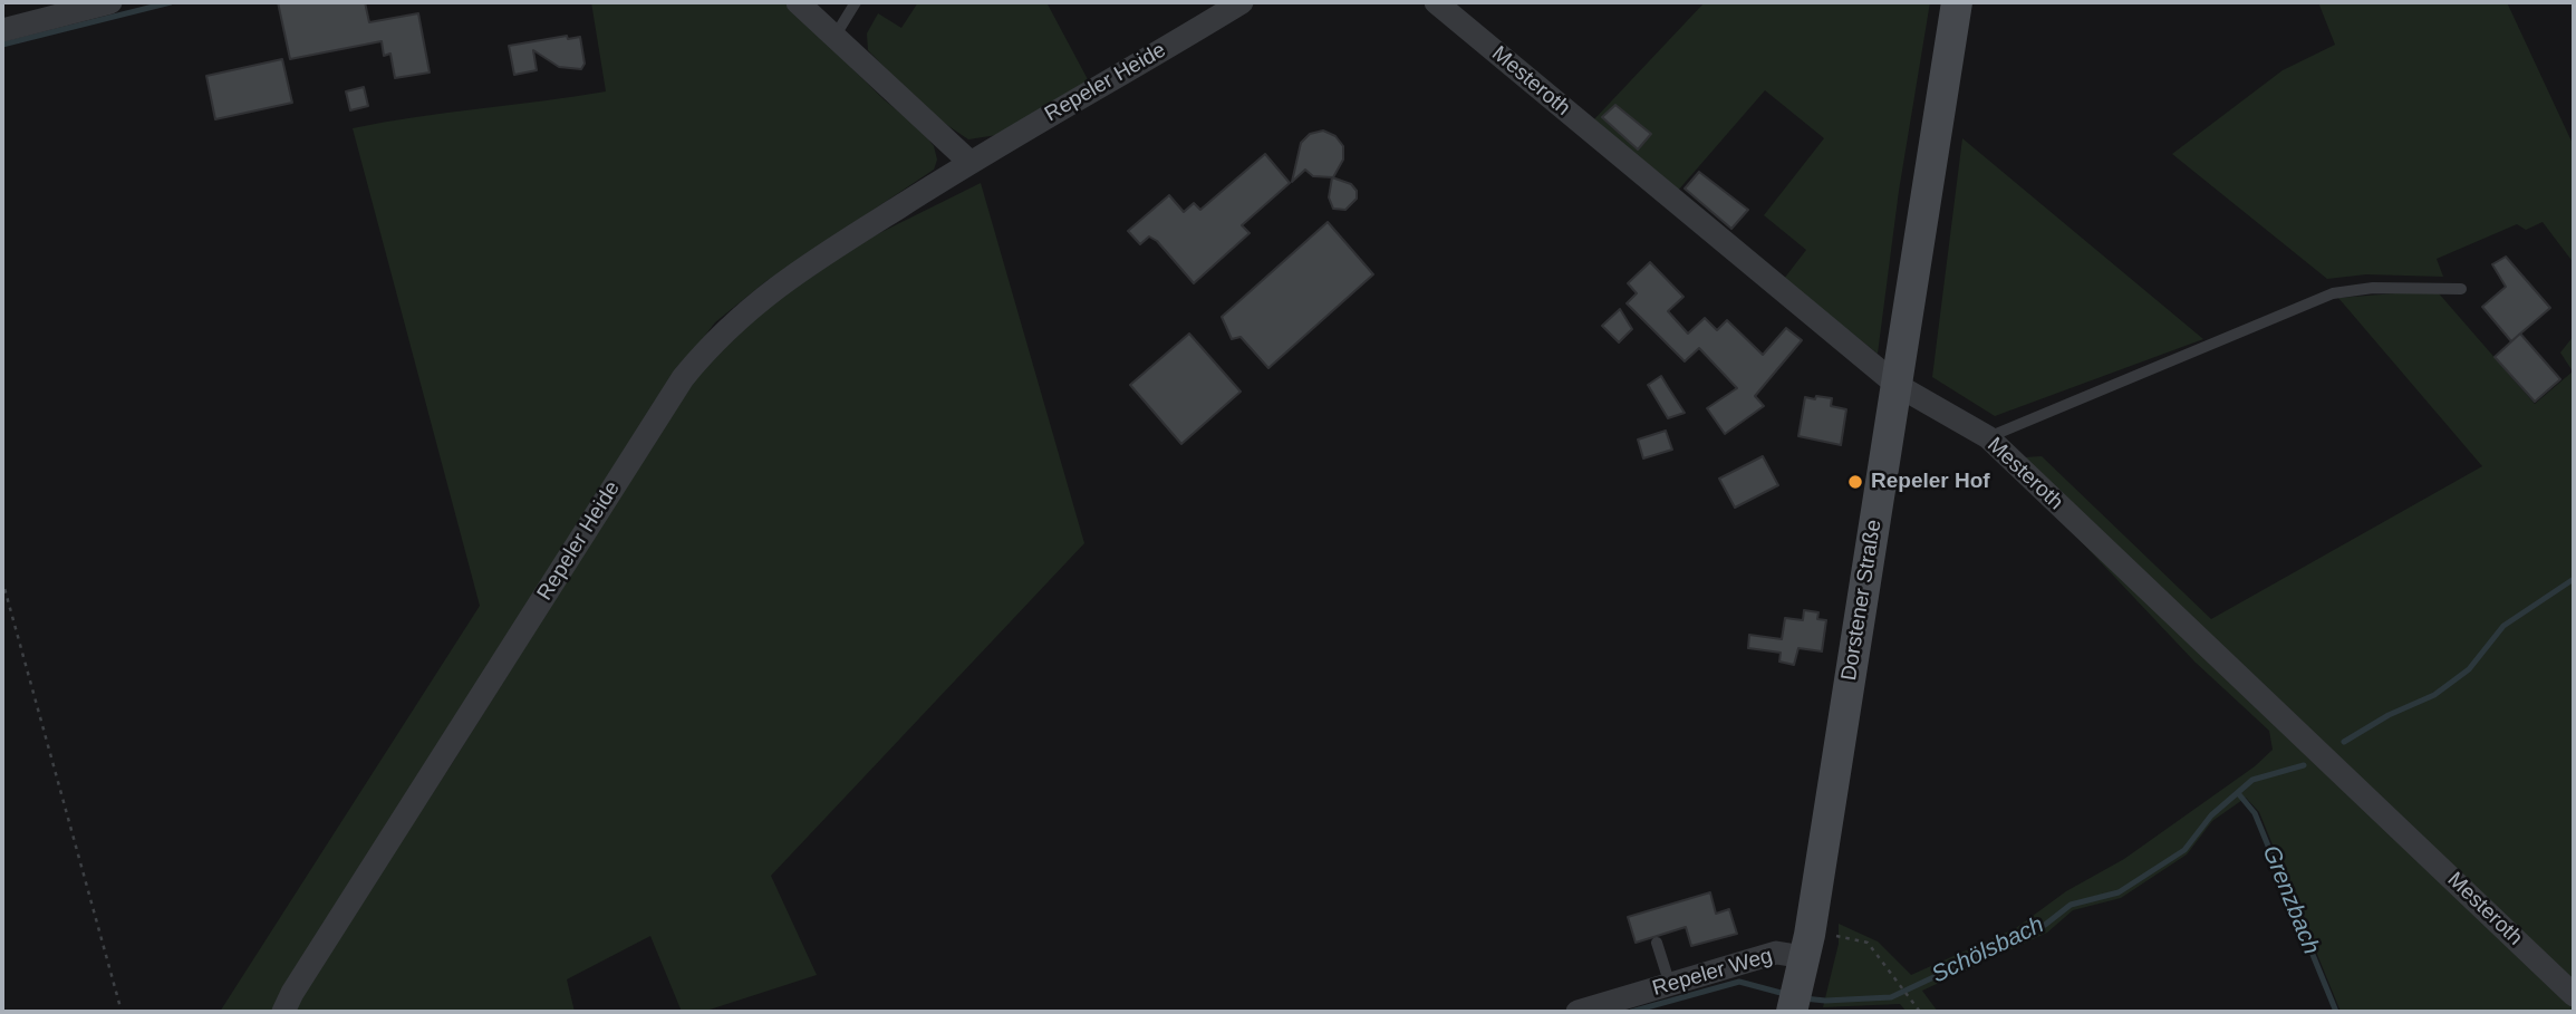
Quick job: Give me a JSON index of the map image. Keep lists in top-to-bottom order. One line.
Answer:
{"streets":{"main road":["Dorstener Straße"],"street":["Mesteroth","Repeler Heide","Repeler Weg"]},"crossings":[["Mesteroth","Dorstener Straße"],["Dorstener Straße","Repeler Weg"]],"water":["Grenzbach","Schölsbach"],"places":["Repeler Hof"]}
